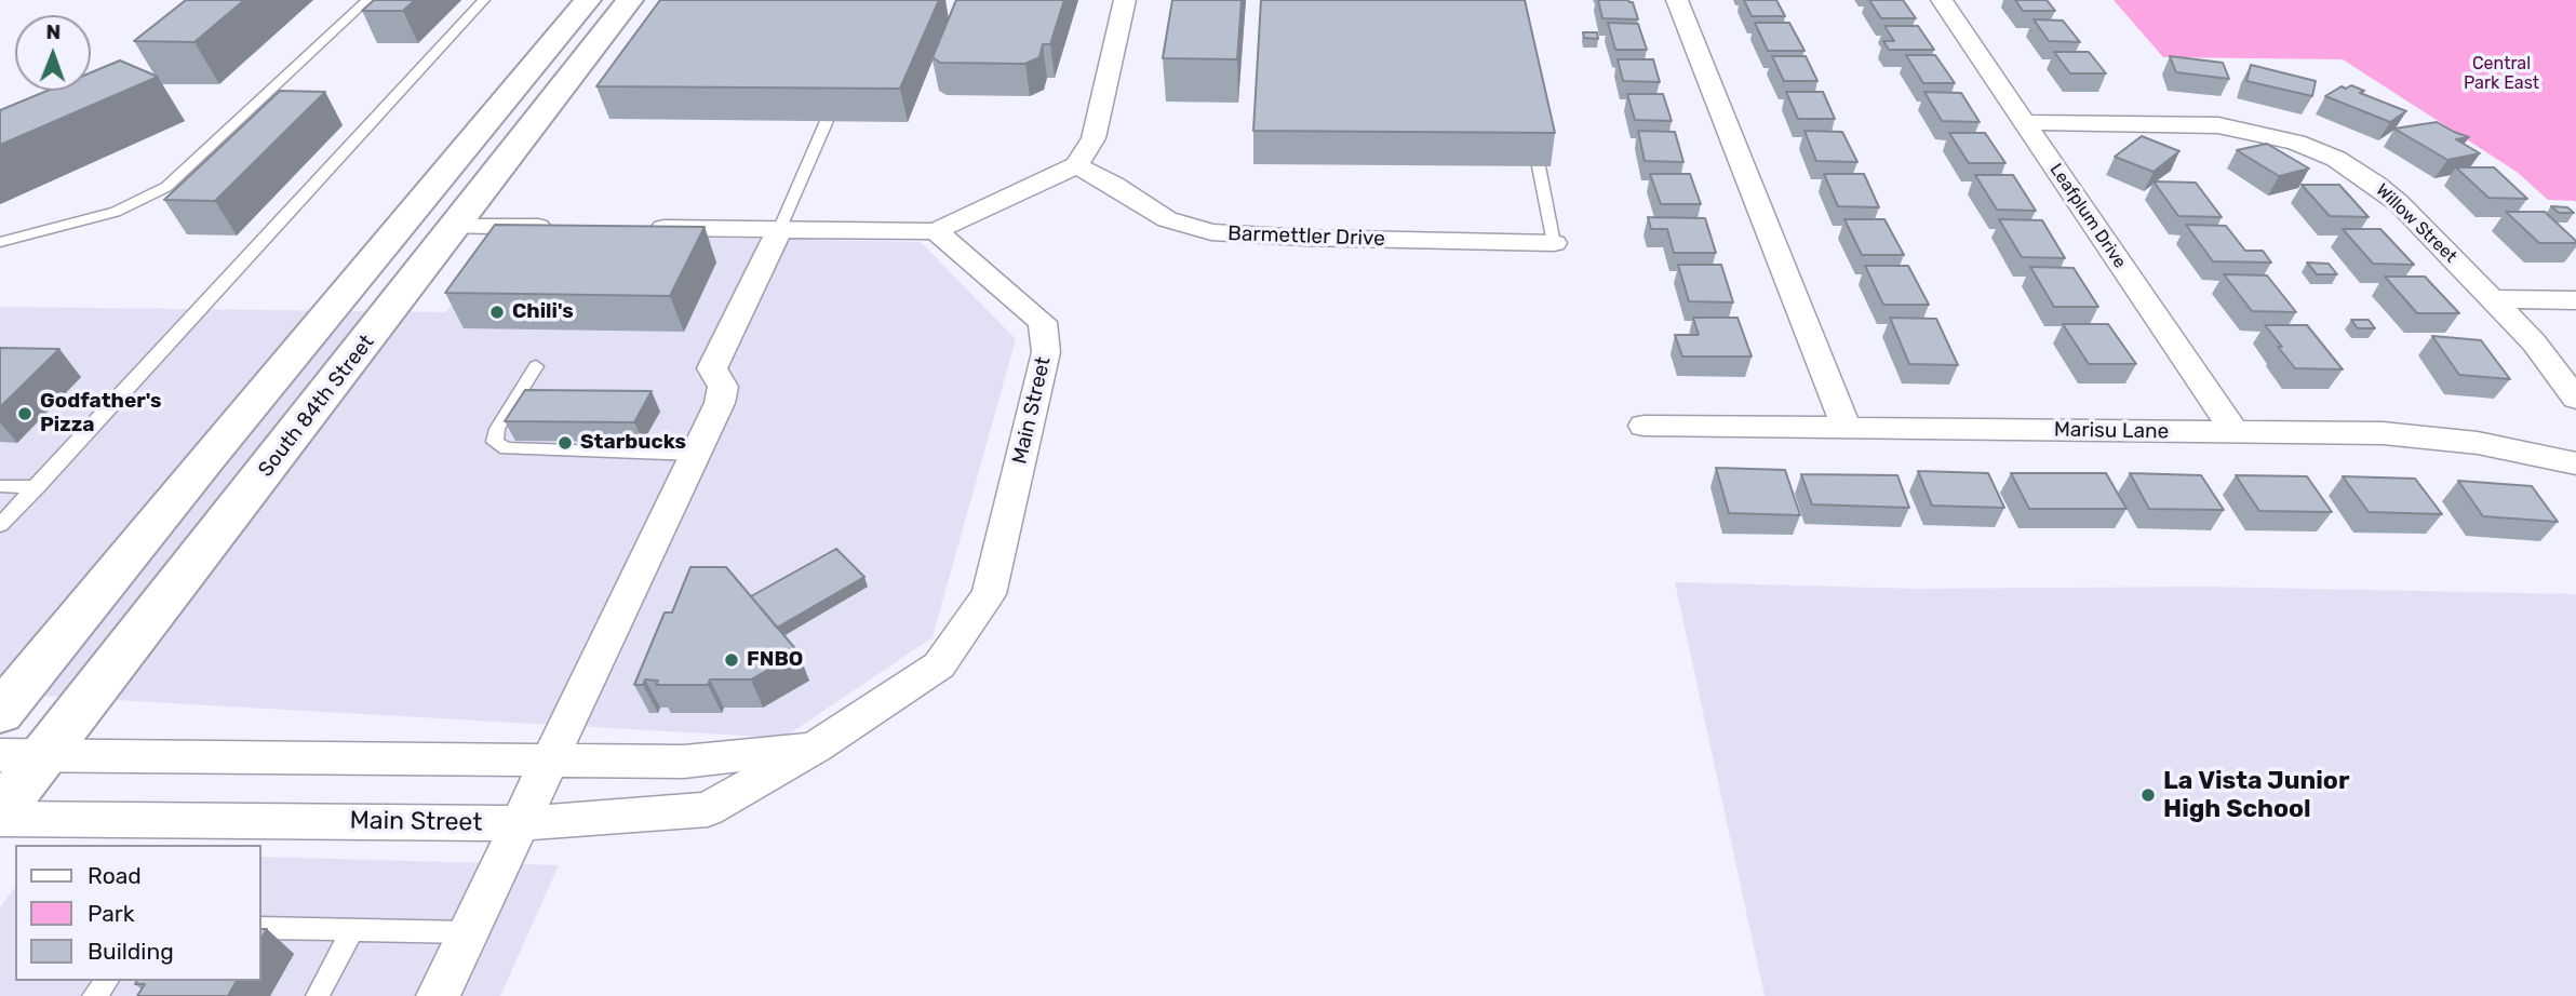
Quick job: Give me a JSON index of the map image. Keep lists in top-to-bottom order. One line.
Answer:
{"streets":{"main road":["South 84th Street"],"street":["Leafplum Drive","Willow Street","Barmettler Drive","Main Street","Marisu Lane"]},"crossings":[["Leafplum Drive","Willow Street"],["Leafplum Drive","Marisu Lane"],["South 84th Street","Main Street"]],"parks":["Central Park East"],"places":["Chili's","Godfather's Pizza","Starbucks","FNBO","La Vista Junior High School"],"legend":["Road","Park","Building"],"north":"top"}
